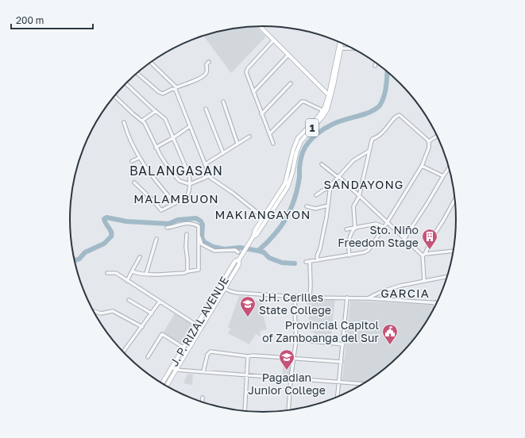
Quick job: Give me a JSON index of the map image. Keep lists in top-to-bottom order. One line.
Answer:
{"streets":{"main road":["1","J. P. RIZAL AVENUE"]},"districts":["BALANGASAN","SANDAYONG","MALAMBUON","MAKIANGAYON","GARCIA"],"places":{"building":["Sto. Niño Freedom Stage"],"school or university":["J.H. Cerilles State College","Pagadian Junior College"],"public building":["Provincial Capitol of Zamboanga del Sur"]},"scale_bar":"200 m"}
